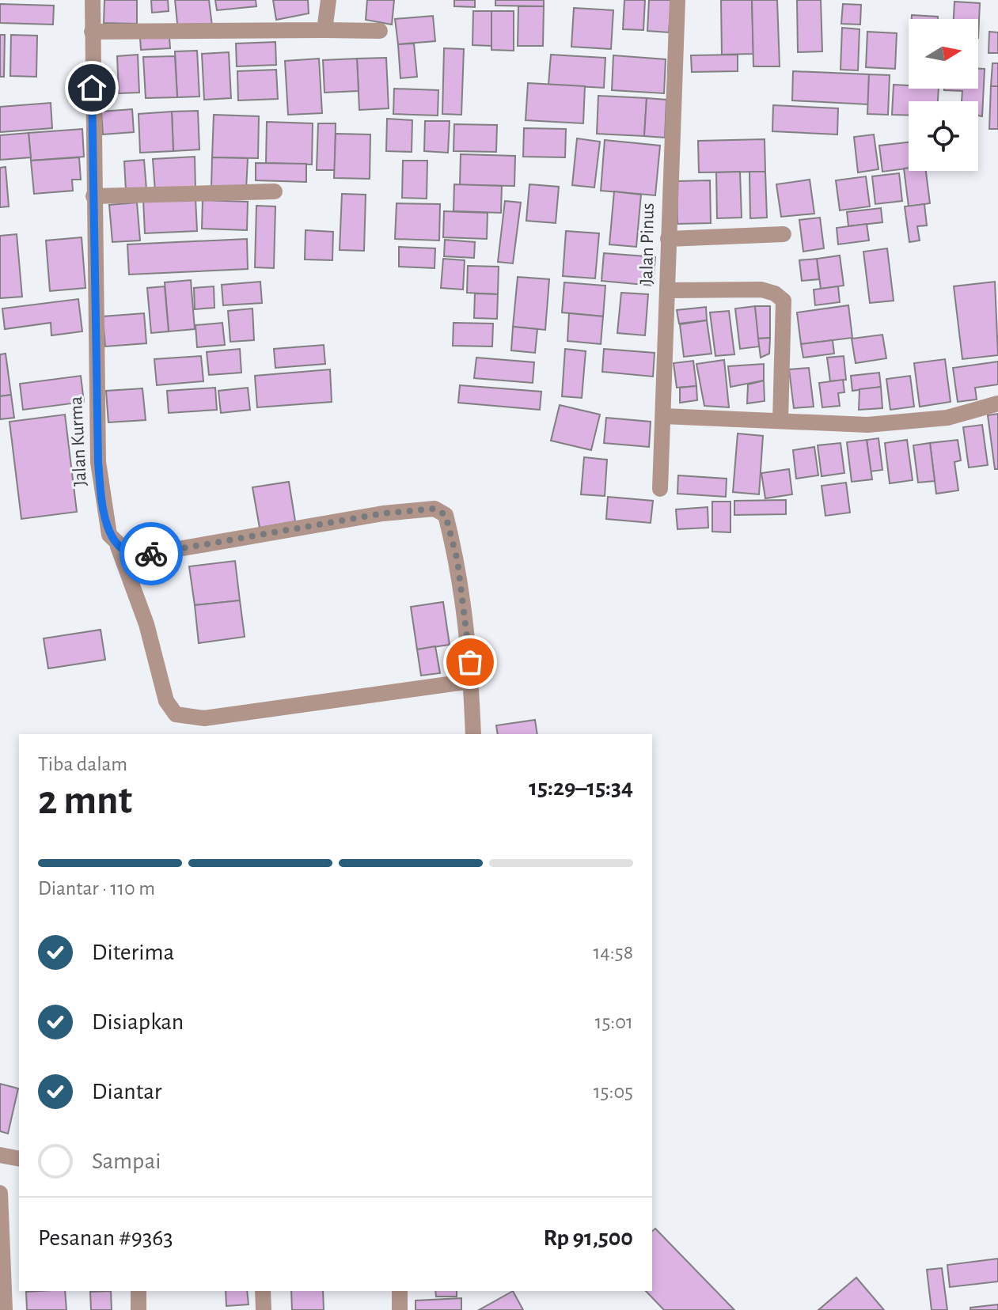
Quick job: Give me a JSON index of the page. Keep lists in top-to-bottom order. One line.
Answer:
{"streets":{"street":["Jalan Pinus","Jalan Kurma"]},"north":"right","page":{"heading":["2 mnt","Tiba dalam","15:29–15:34"],"panel":["Pesanan #9363","Rp 91,500"],"bar":"Diantar · 110 m","list":[["Diterima","14:58"],["Disiapkan","15:01"],["Diantar","15:05"],"Sampai"]}}
